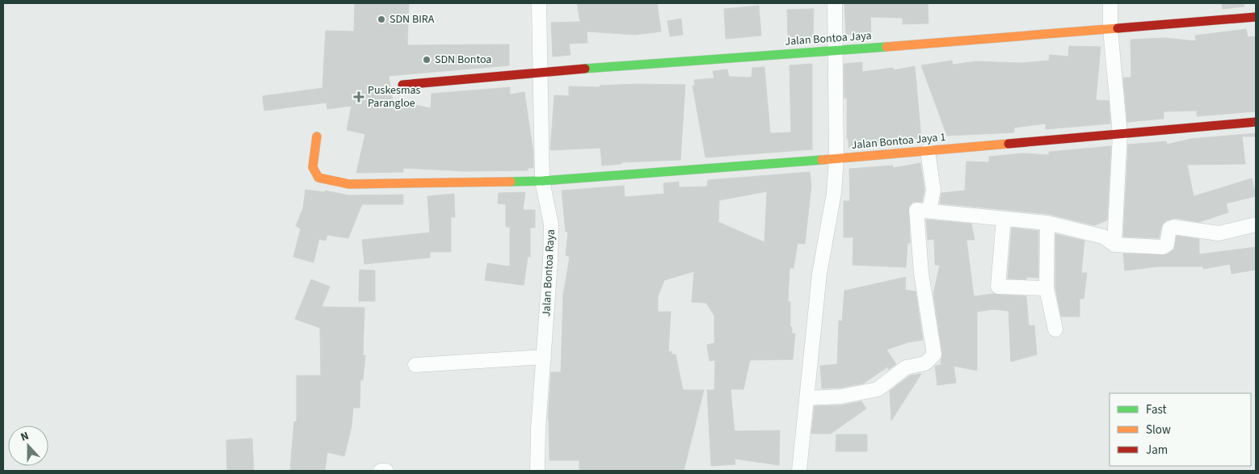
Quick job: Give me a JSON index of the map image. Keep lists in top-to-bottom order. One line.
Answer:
{"streets":{"street":["Jalan Bontoa Jaya","Jalan Bontoa Jaya 1","Jalan Bontoa Raya"]},"crossings":[["Jalan Bontoa Jaya","Jalan Bontoa Raya"],["Jalan Bontoa Jaya 1","Jalan Bontoa Raya"]],"places":{"other":["SDN BIRA","SDN Bontoa"],"health":["Puskesmas Parangloe"]},"legend":["Fast","Slow","Jam"],"north":"top"}
